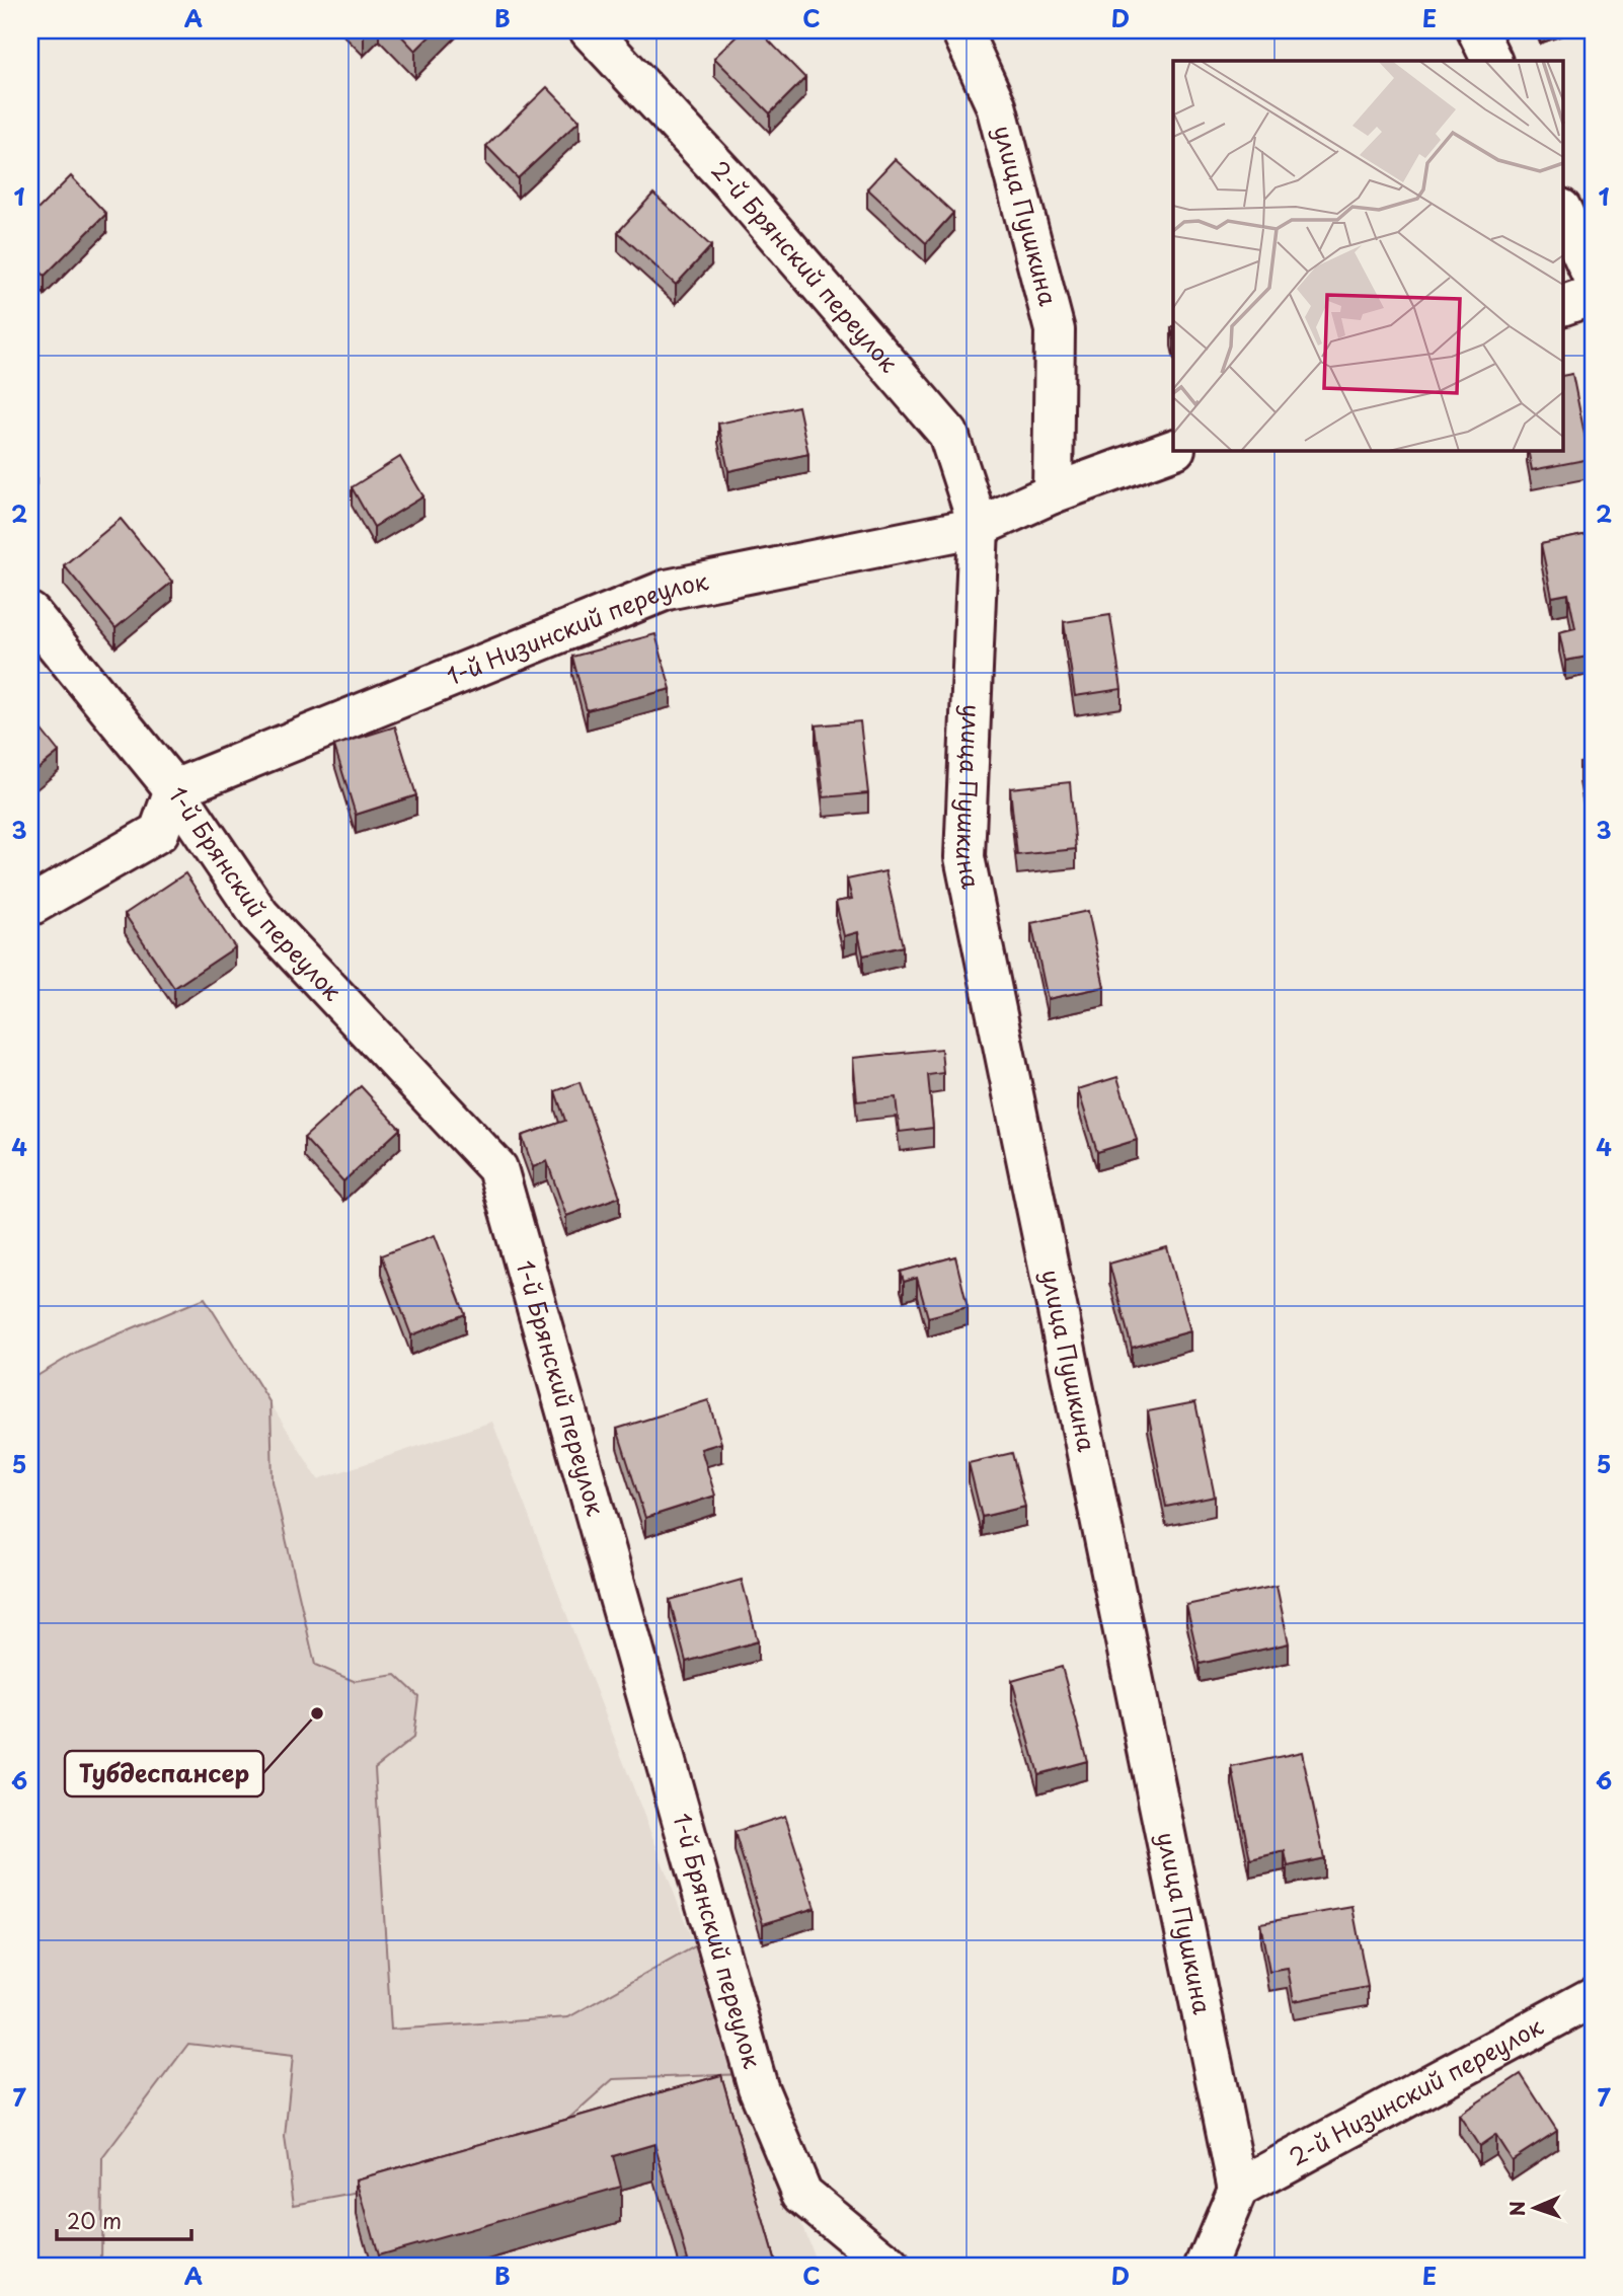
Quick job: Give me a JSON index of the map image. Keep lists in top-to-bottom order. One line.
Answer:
{"streets":{"street":["улица Пушкина","2-й Брянский переулок","1-й Низинский переулок","1-й Брянский переулок","2-й Низинский переулок"]},"crossings":[["улица Пушкина","2-й Брянский переулок"],["улица Пушкина","1-й Низинский переулок"],["улица Пушкина","2-й Низинский переулок"],["2-й Брянский переулок","1-й Низинский переулок"],["1-й Низинский переулок","1-й Брянский переулок"]],"places":["Тубдеспансер"],"scale_bar":"20 m","north":"left","grid":{"columns":["A","B","C","D","E"],"rows":["1","2","3","4","5","6","7"]}}
